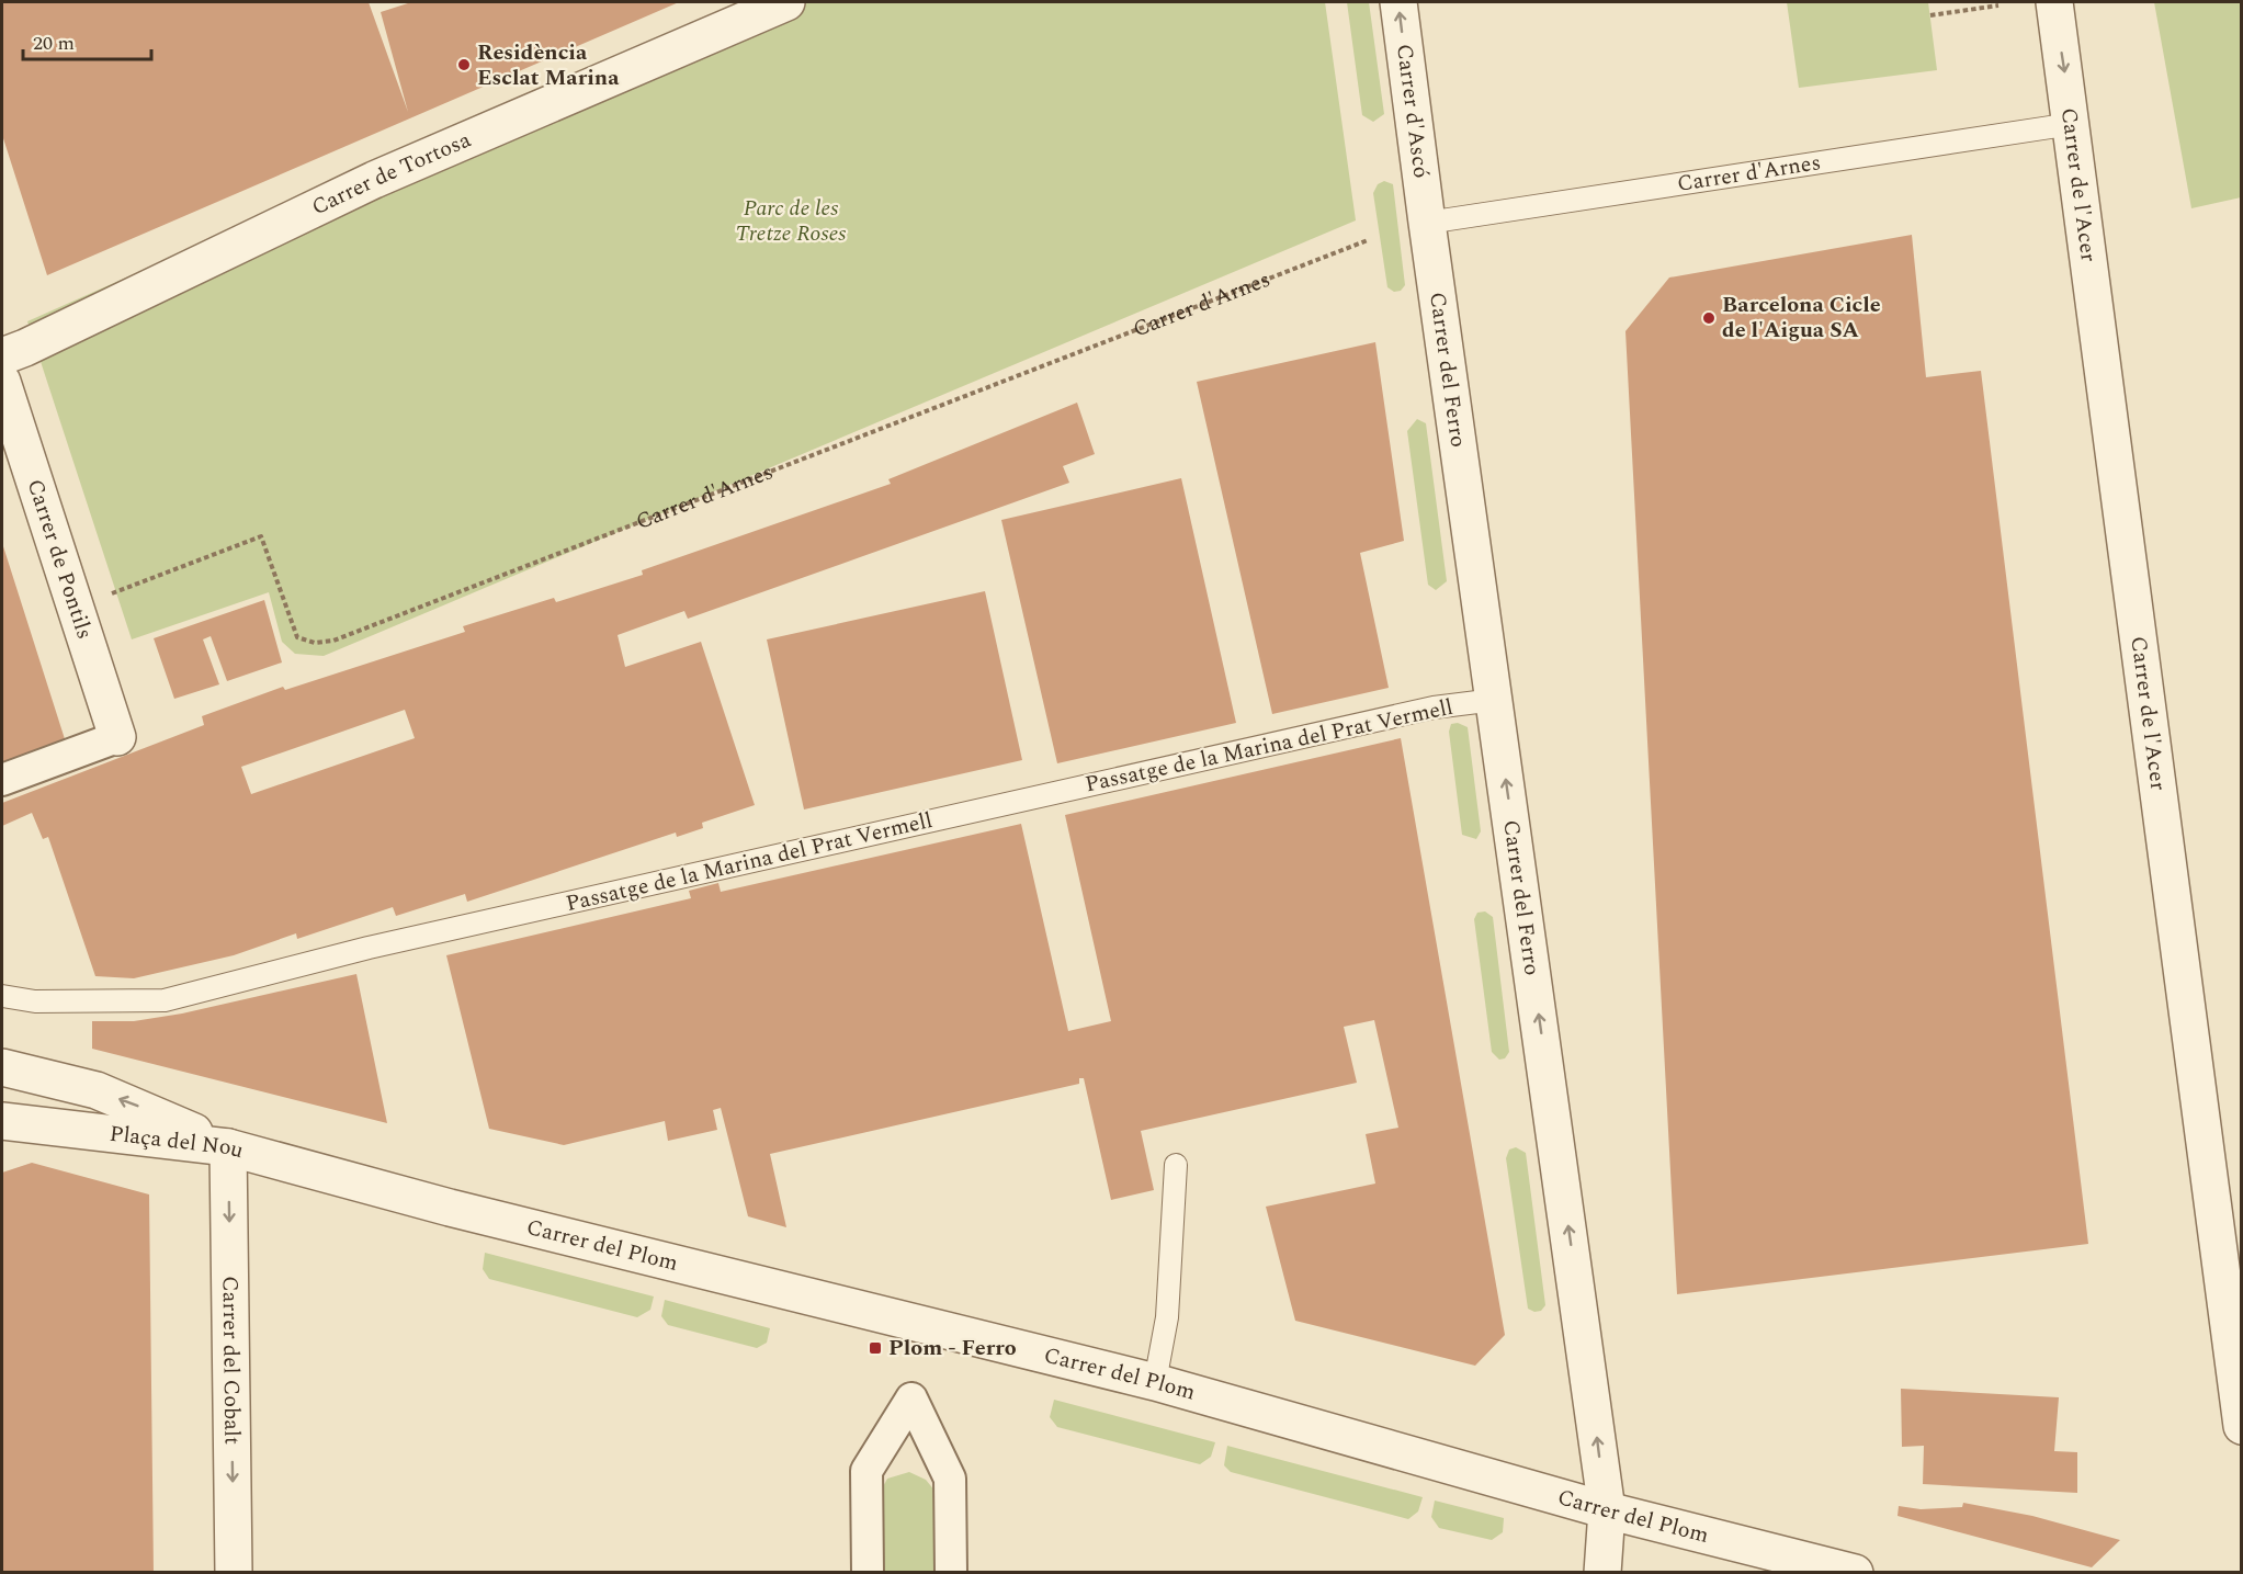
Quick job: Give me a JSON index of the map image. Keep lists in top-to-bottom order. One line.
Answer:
{"streets":{"street":["Carrer d'Ascó","Carrer de Tortosa","Carrer de l'Acer","Carrer del Ferro","Carrer de Pontils","Plaça del Nou","Carrer del Plom","Carrer del Cobalt"],"lane":["Carrer d'Arnes","Passatge de la Marina del Prat Vermell"]},"crossings":[["Carrer d'Ascó","Carrer d'Arnes"],["Carrer d'Ascó","Carrer del Ferro"],["Carrer d'Arnes","Carrer de l'Acer"],["Carrer d'Arnes","Carrer del Ferro"],["Carrer del Ferro","Passatge de la Marina del Prat Vermell"],["Carrer del Ferro","Carrer del Plom"],["Plaça del Nou","Carrer del Plom"],["Plaça del Nou","Carrer del Cobalt"],["Carrer del Plom","Carrer del Cobalt"]],"one_way":["Carrer d'Ascó","Carrer del Ferro","Carrer del Cobalt"],"parks":["Parc de les Tretze Roses"],"places":{"other":["Residència Esclat Marina","Barcelona Cicle de l'Aigua SA"],"transit":["Plom - Ferro"]},"scale_bar":"20 m"}
